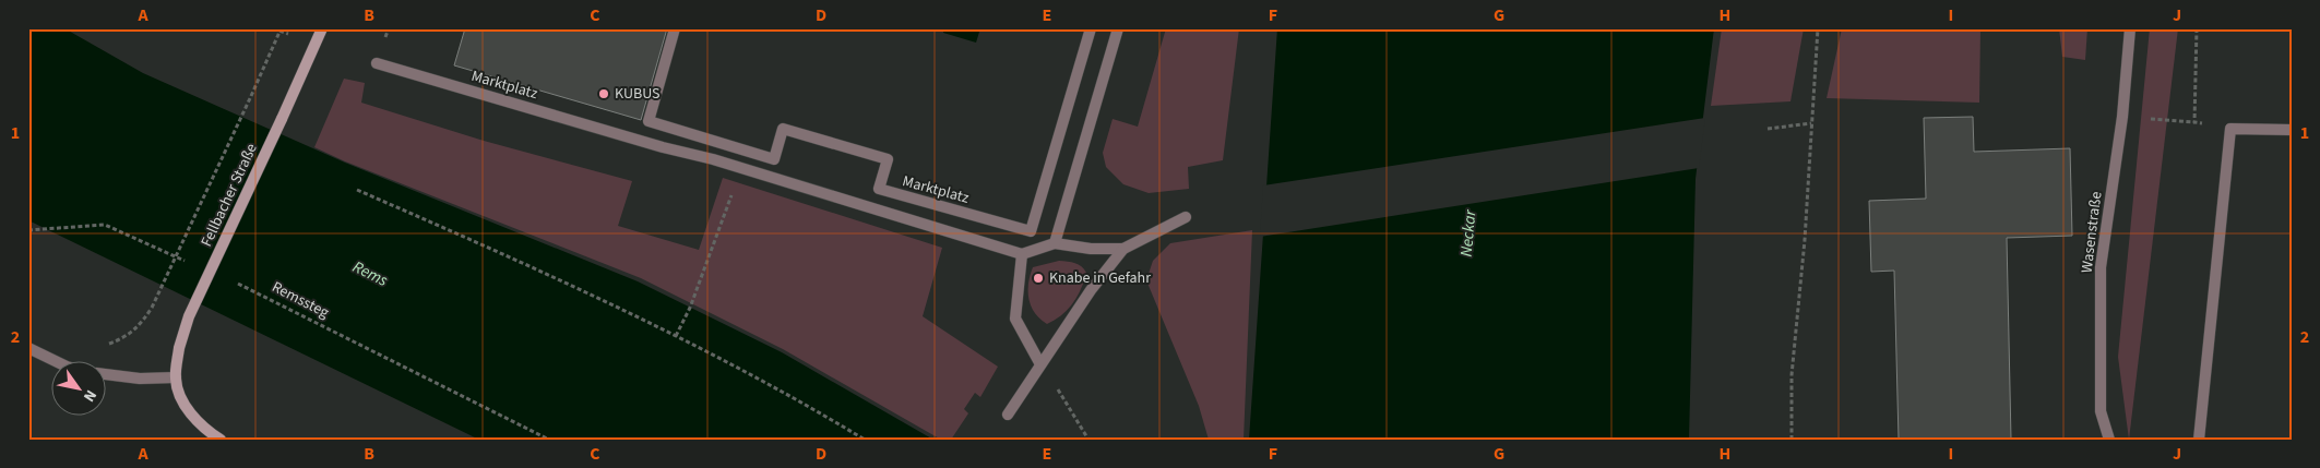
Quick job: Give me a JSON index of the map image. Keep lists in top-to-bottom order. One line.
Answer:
{"streets":{"main road":["Fellbacher Straße"],"street":["Marktplatz","Wasenstraße"],"path":["Remssteg"]},"water":["Neckar","Rems"],"places":["KUBUS","Knabe in Gefahr"],"north":"bottom right","grid":{"columns":["A","B","C","D","E","F","G","H","I","J"],"rows":["1","2"]}}
